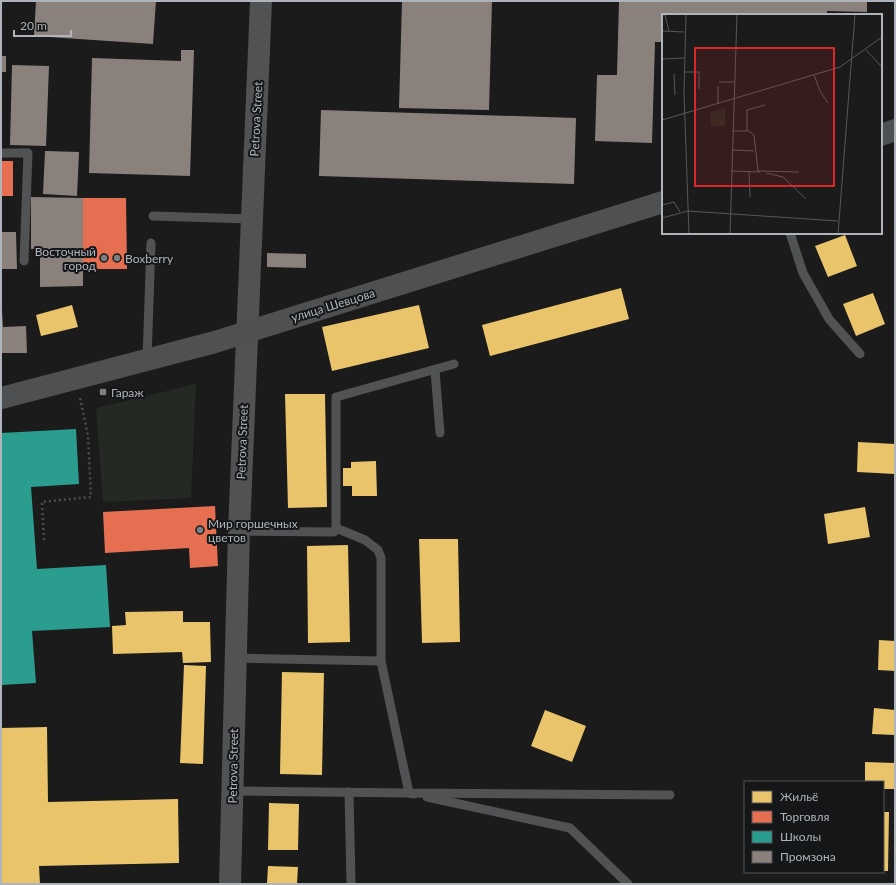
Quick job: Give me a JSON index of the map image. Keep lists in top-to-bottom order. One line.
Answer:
{"streets":{"main road":["улица Шевцова"],"street":["Petrova Street"]},"crossings":[["Petrova Street","улица Шевцова"]],"places":{"other":["Восточный город","Boxberry","Мир горшечных цветов"],"transit":["Гараж"]},"legend":["Жильё","Торговля","Школы","Промзона"],"scale_bar":"20 m"}
